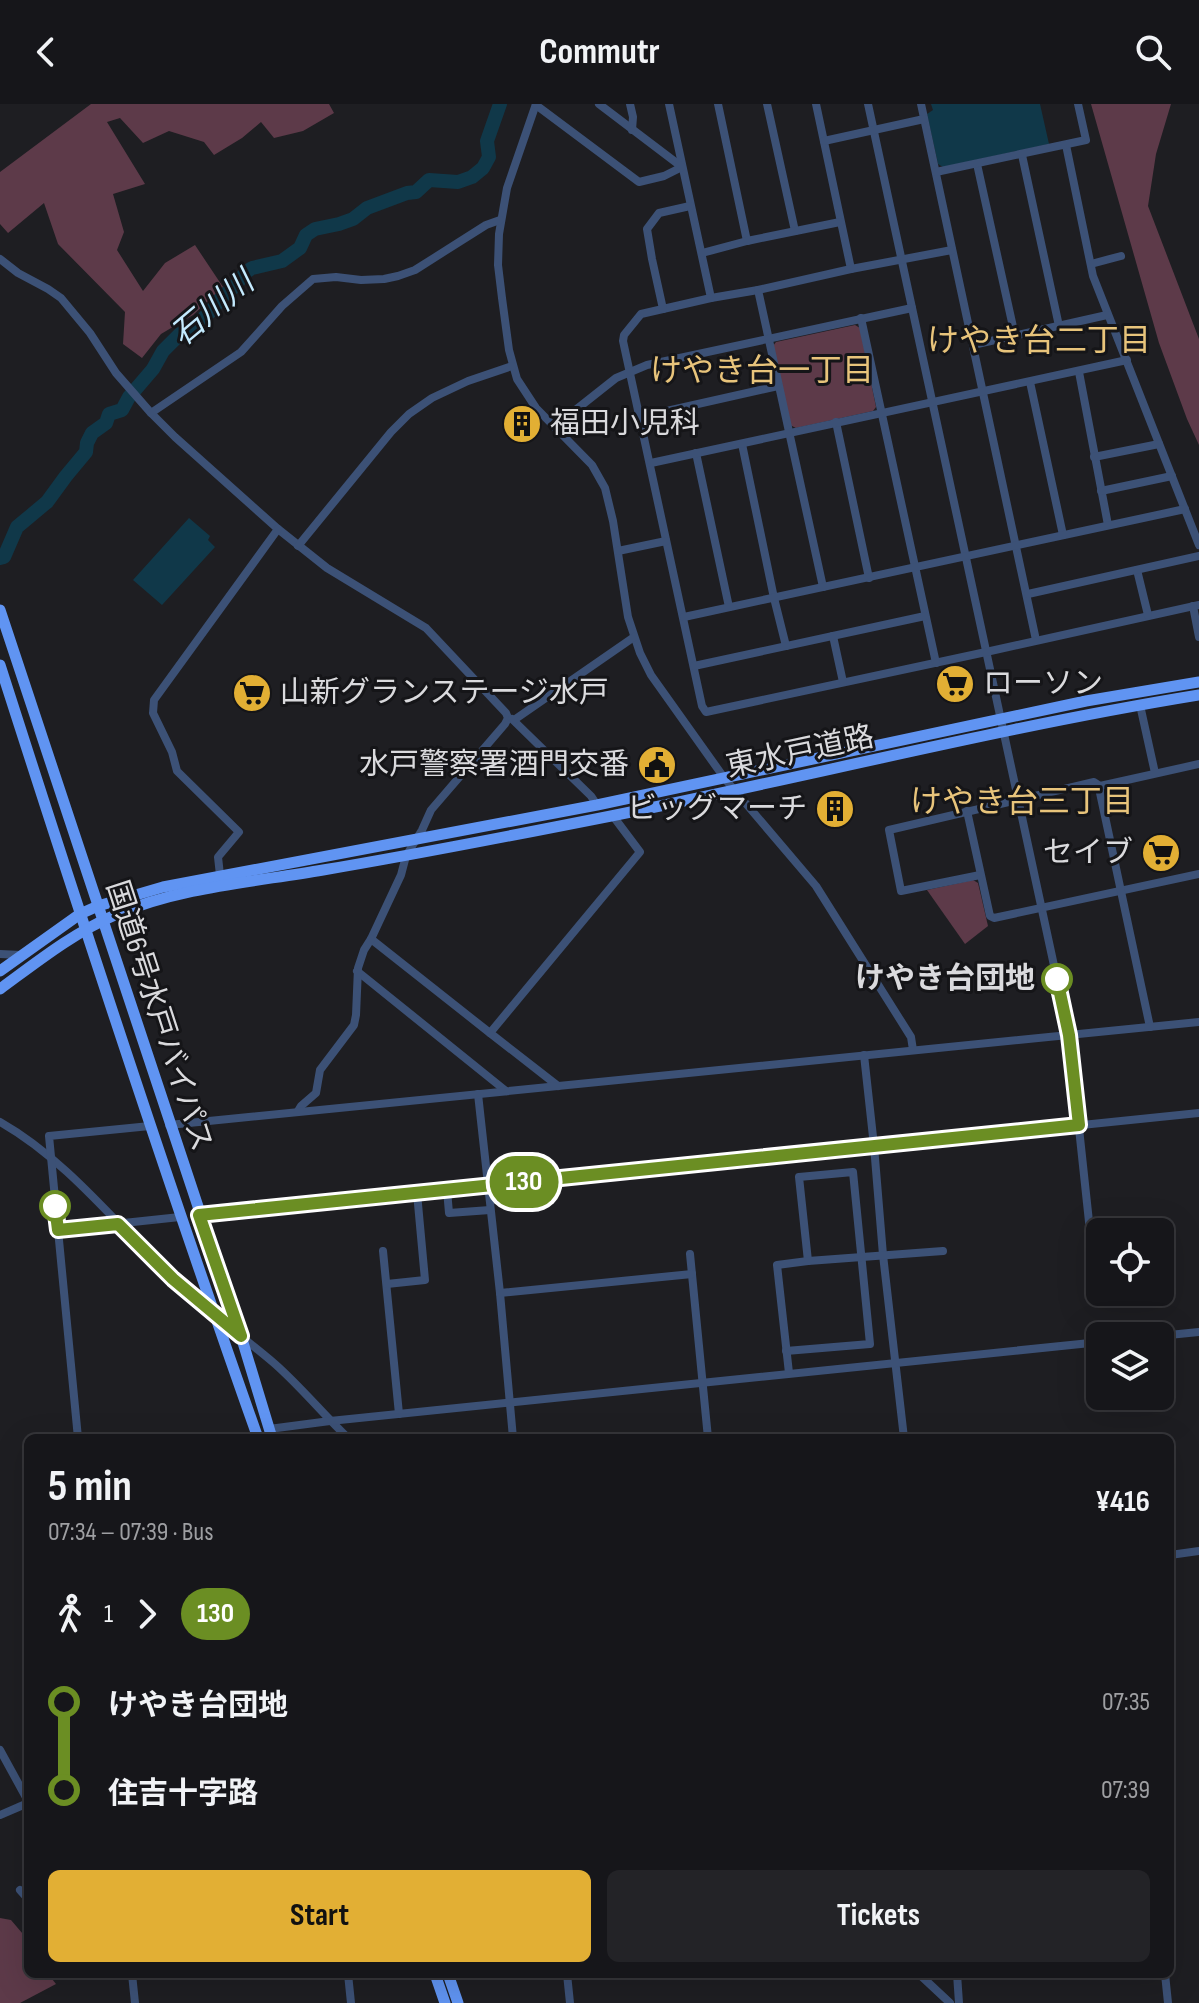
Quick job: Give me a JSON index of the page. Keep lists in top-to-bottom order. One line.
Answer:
{"streets":{"highway":["東水戸道路","国道6号水戸バイパス"]},"crossings":[["東水戸道路","国道6号水戸バイパス"]],"districts":["けやき台二丁目","けやき台一丁目","けやき台三丁目"],"water":["石川川"],"places":{"building":["福田小児科","ビッグマーチ"],"supermarket":["ローソン","山新グランステージ水戸","セイブ"],"public building":["水戸警察署酒門交番"],"other":["けやき台団地"]},"lines":["bus line 130"],"page":{"header":"Commutr","on_map":"130","heading":["5 min","07:34 – 07:39 · Bus","¥416"],"legs":["1","130"],"list":[{"name":"けやき台団地","value":"07:35"},{"name":"住吉十字路","value":"07:39"}],"buttons":["Start","Tickets"]}}
